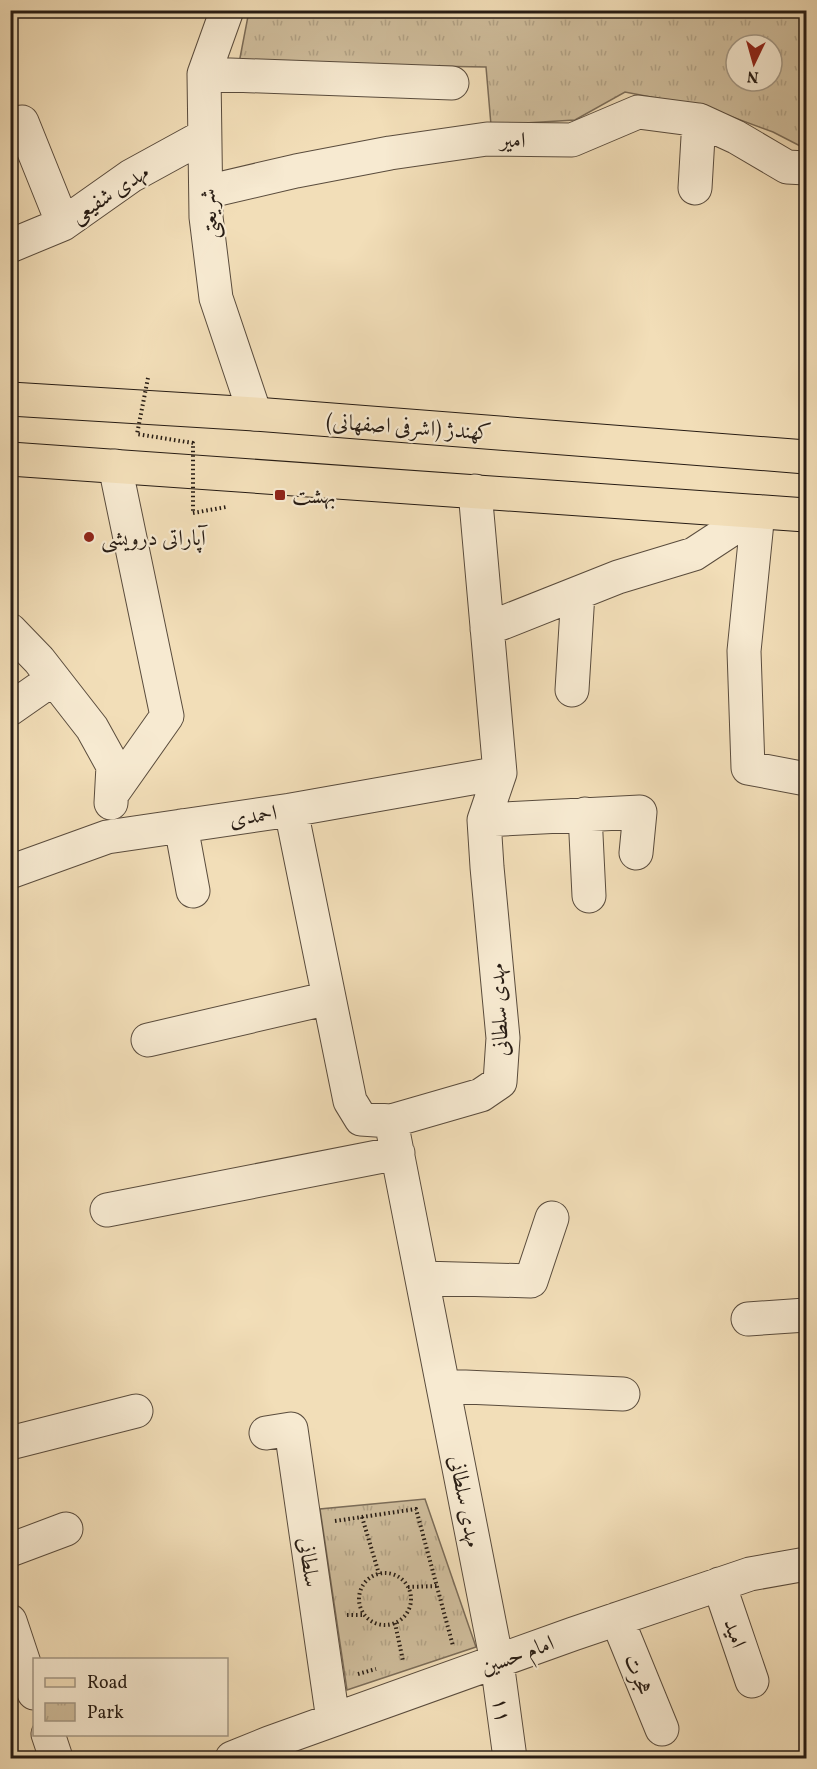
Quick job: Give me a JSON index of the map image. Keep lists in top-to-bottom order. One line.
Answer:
{"streets":{"main road":["کهندژ (اشرفی اصفهانی)"],"street":["امیر","مهدی شفیعی","شریعتی","احمدی","مهدی سلطانی","سلطانی","امید","امام حسین","هجرت","۱۱"]},"crossings":[["امیر","شریعتی"],["مهدی شفیعی","شریعتی"],["شریعتی","کهندژ (اشرفی اصفهانی)"],["احمدی","مهدی سلطانی"],["مهدی سلطانی","امام حسین"],["مهدی سلطانی","۱۱"],["سلطانی","امام حسین"],["امید","امام حسین"],["امام حسین","هجرت"],["امام حسین","۱۱"]],"places":{"transit":["بهشت"],"other":["آپاراتی درویشی"]},"legend":["Road","Park"],"north":"bottom"}
